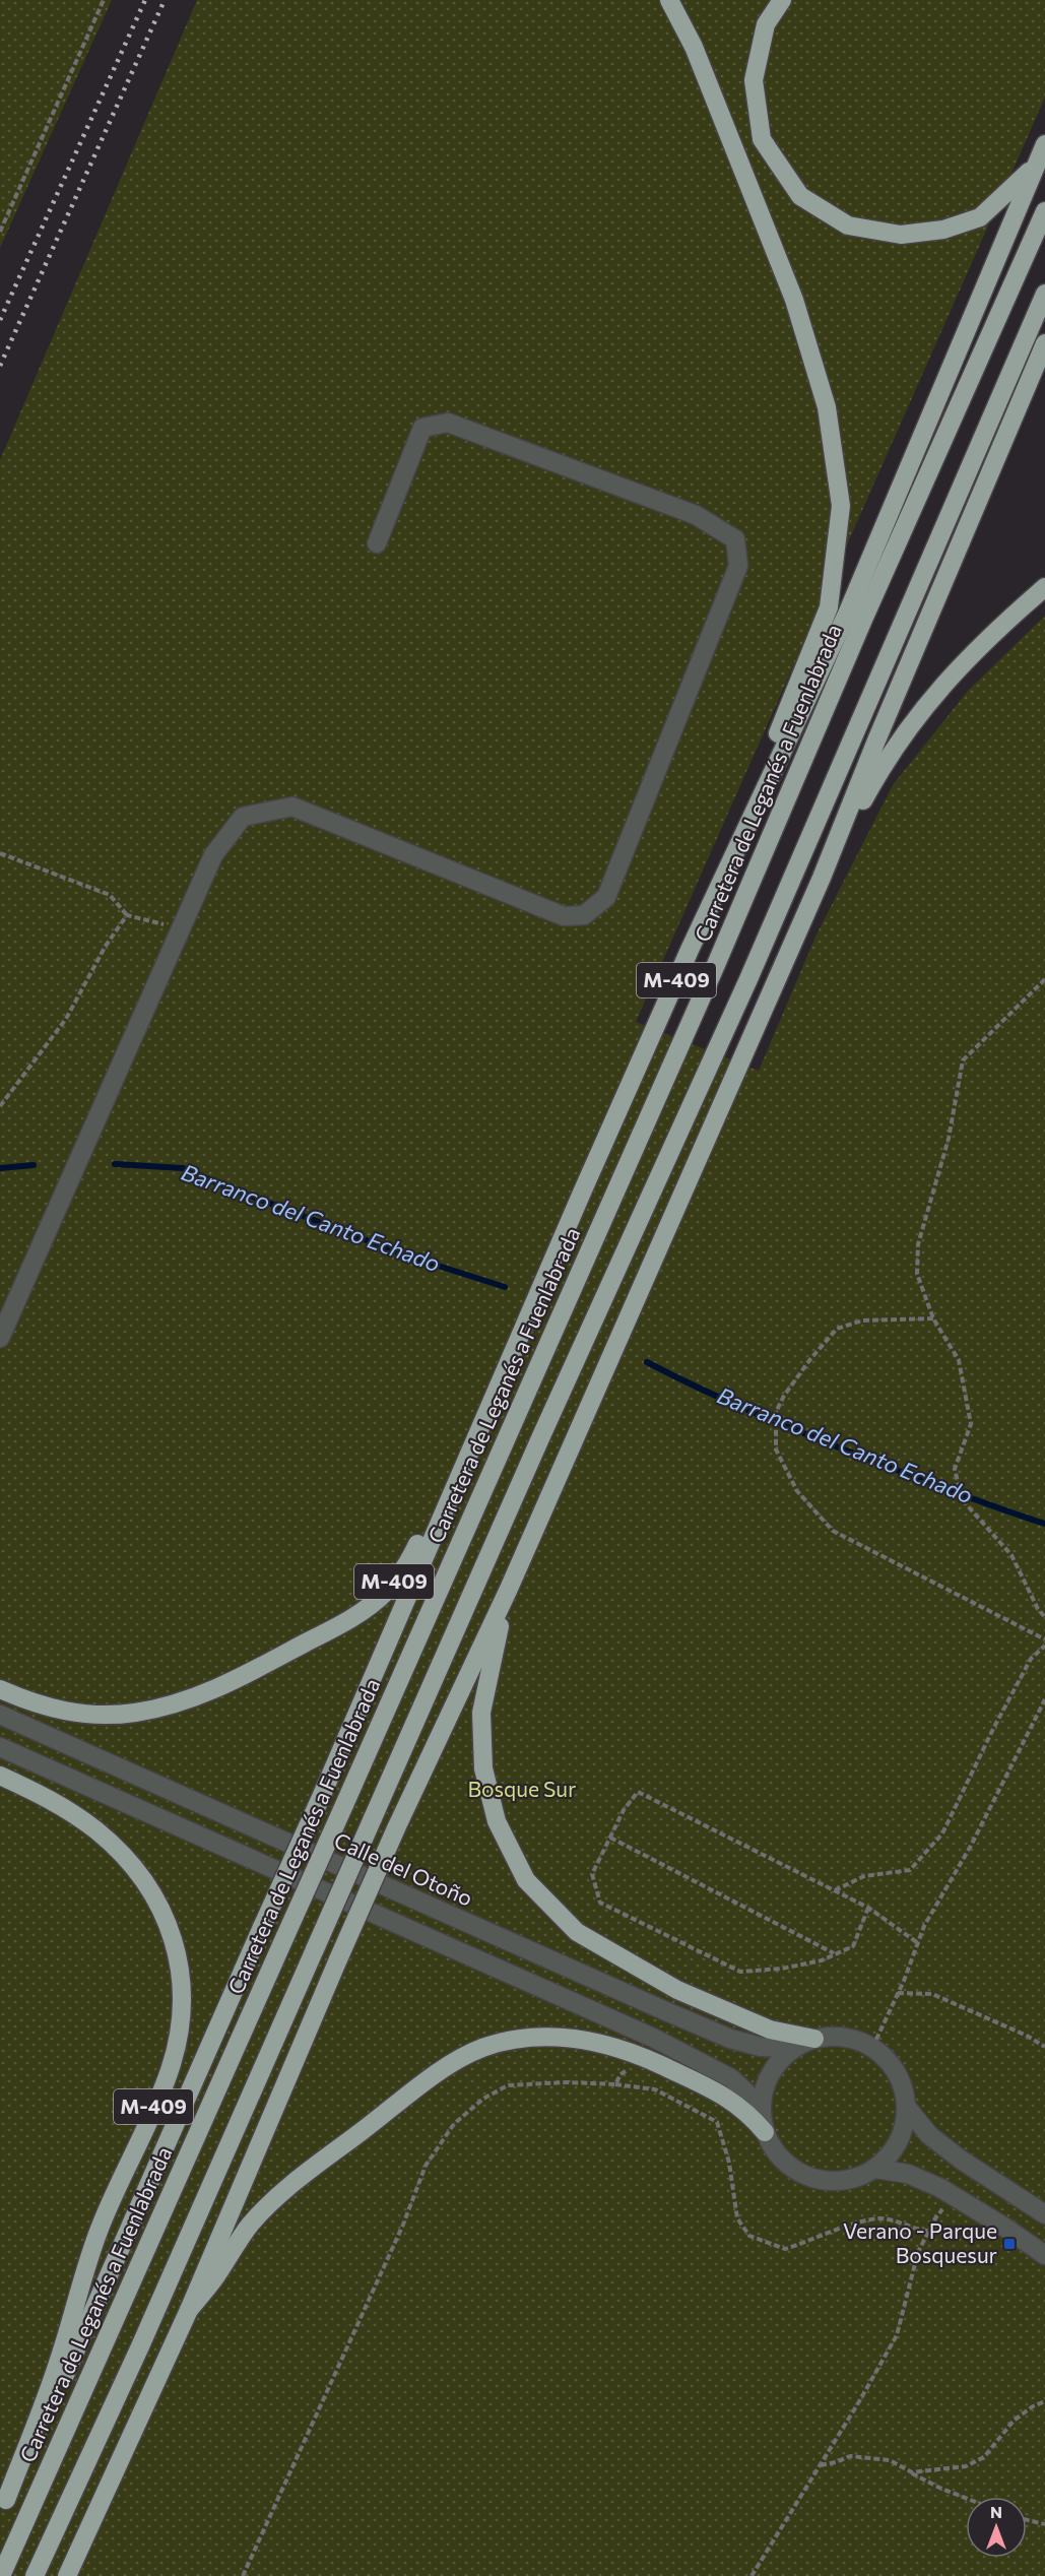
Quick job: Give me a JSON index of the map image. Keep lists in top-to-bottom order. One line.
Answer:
{"streets":{"highway":["Carretera de Leganés a Fuenlabrada","M-409"],"street":["Calle del Otoño"]},"water":["Barranco del Canto Echado"],"parks":["Bosque Sur"],"places":{"transit":["Verano - Parque Bosquesur"]},"north":"top"}
